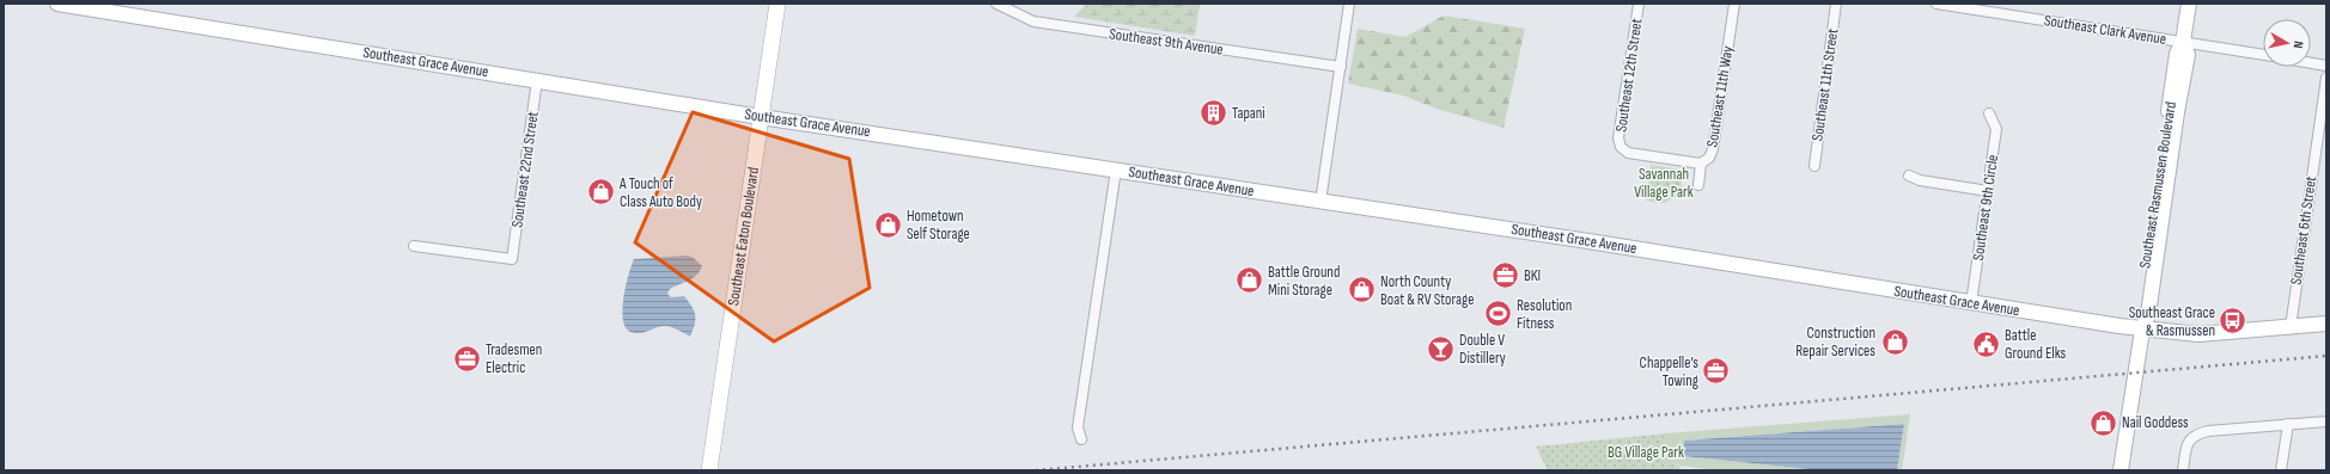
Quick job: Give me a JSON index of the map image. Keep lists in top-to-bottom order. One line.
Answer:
{"streets":{"main road":["Southeast Eaton Boulevard"],"street":["Southeast Clark Avenue","Southeast 9th Avenue","Southeast Grace Avenue","Southeast 12th Street","Southeast 11th Street","Southeast 11th Way","Southeast 22nd Street","Southeast Rasmussen Boulevard","Southeast 9th Circle","Southeast 6th Street"]},"crossings":[["Southeast Clark Avenue","Southeast Rasmussen Boulevard"],["Southeast Grace Avenue","Southeast 22nd Street"],["Southeast Grace Avenue","Southeast Rasmussen Boulevard"],["Southeast Grace Avenue","Southeast 9th Circle"],["Southeast Grace Avenue","Southeast 6th Street"],["Southeast Grace Avenue","Southeast Eaton Boulevard"],["Southeast 12th Street","Southeast 11th Way"]],"parks":["Savannah Village Park","BG Village Park"],"places":{"building":["Tapani"],"shop":["A Touch of Class Auto Body","Hometown Self Storage","Battle Ground Mini Storage","North County Boat & RV Storage","Construction Repair Services","Nail Goddess"],"office":["BKI","Tradesmen Electric","Chappelle’s Towing"],"sports":["Resolution Fitness"],"bus stop":["Southeast Grace & Rasmussen"],"public building":["Battle Ground Elks"],"bar":["Double V Distillery"]},"north":"right"}
